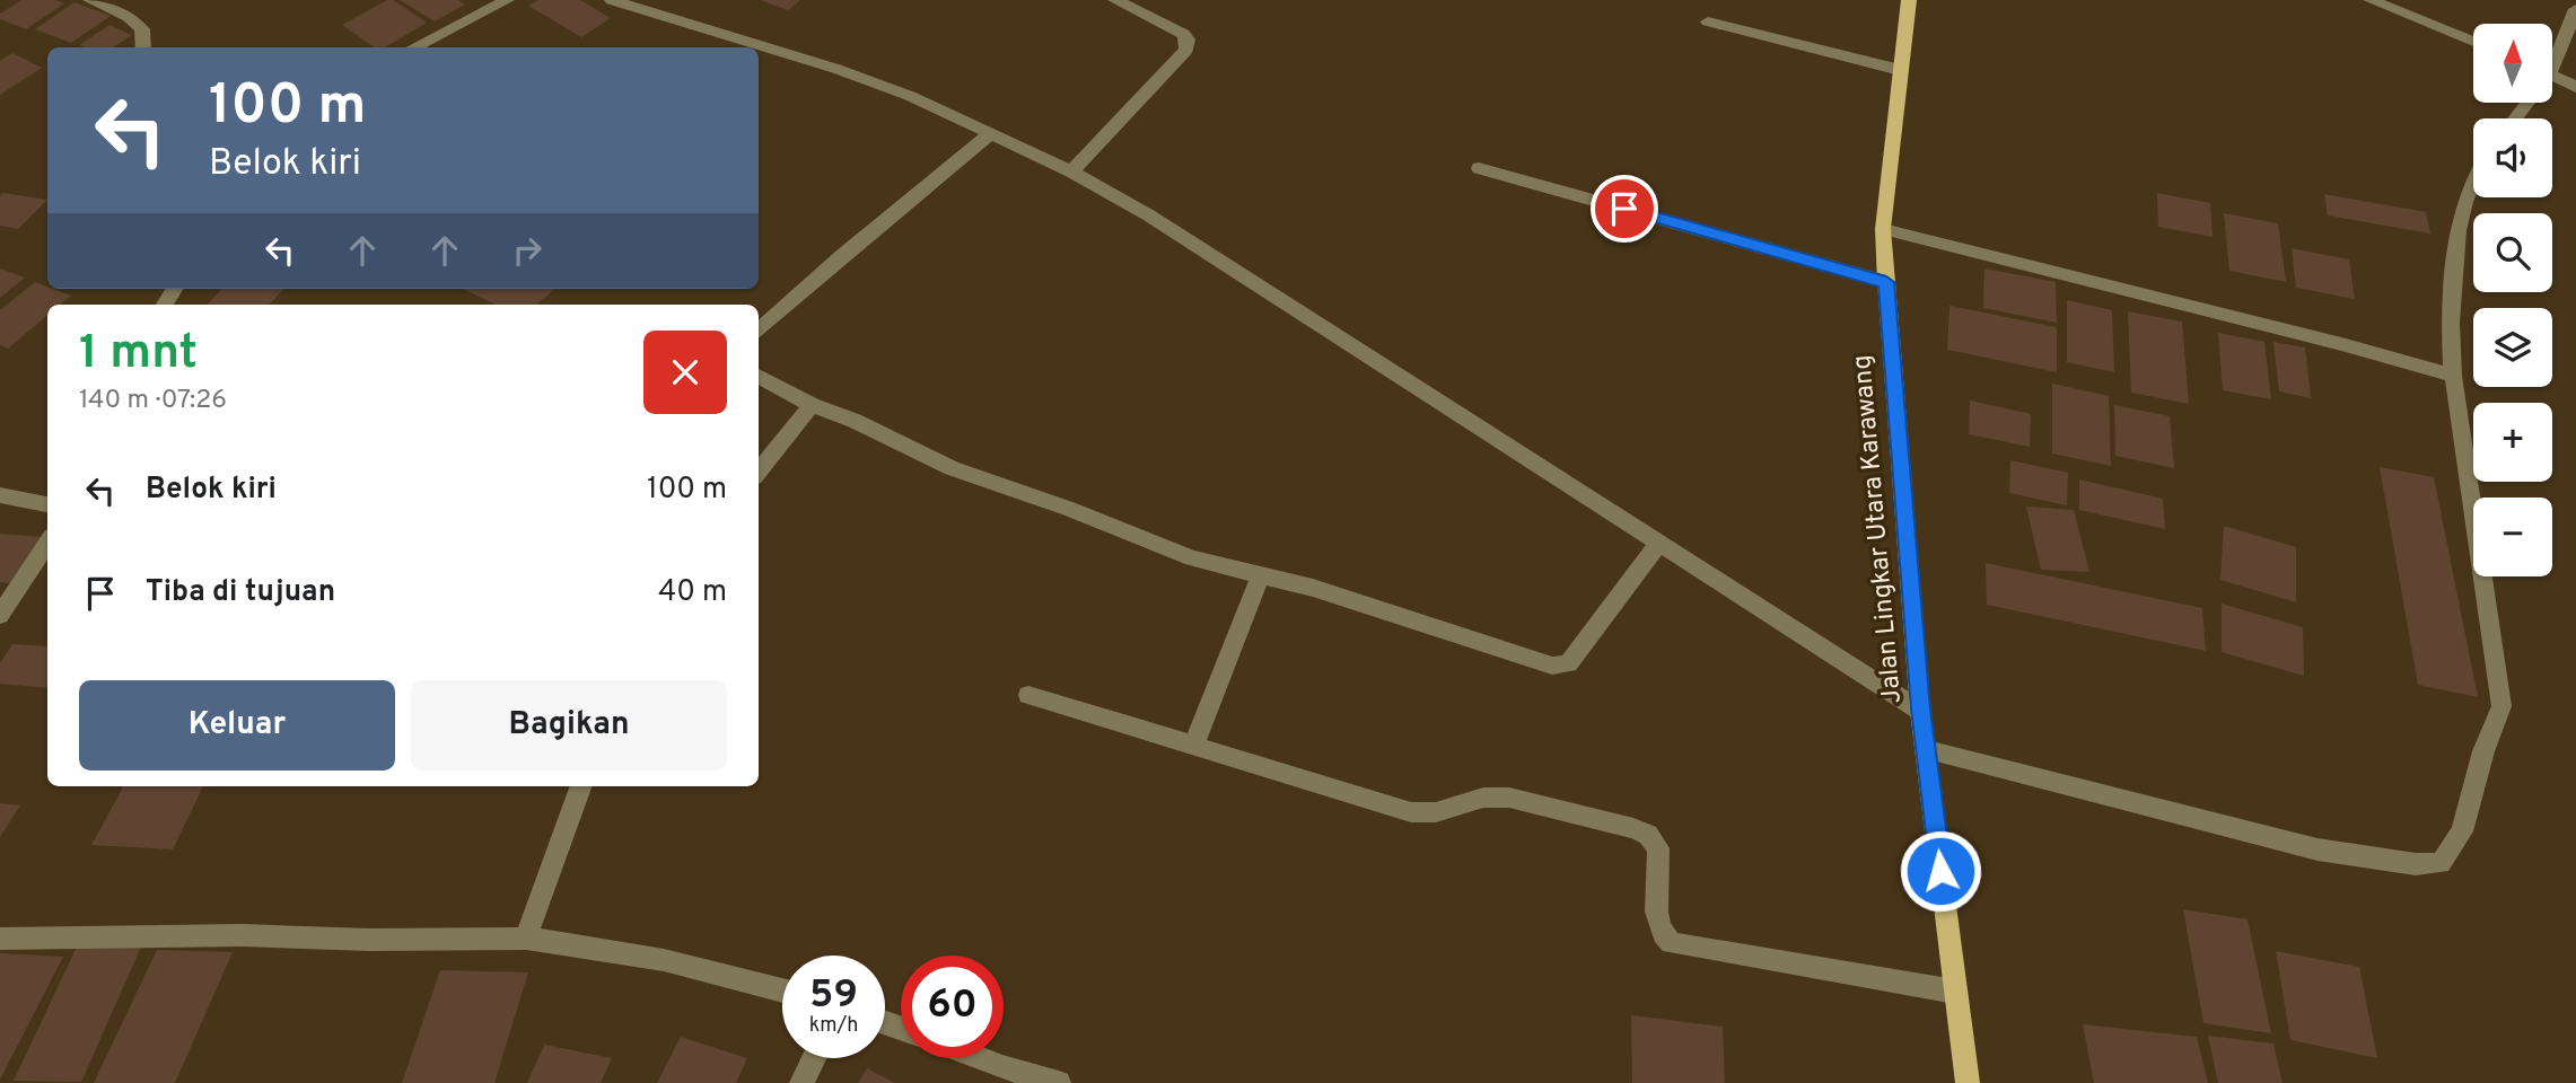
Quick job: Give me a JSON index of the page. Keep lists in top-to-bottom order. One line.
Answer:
{"streets":{"main road":["Jalan Lingkar Utara Karawang"]},"north":"top","page":{"map_buttons":["+","−"],"turn":["100 m","Belok kiri"],"heading":["1 mnt","140 m · 07:26"],"list":[{"name":"Belok kiri","value":"100 m"},{"name":"Tiba di tujuan","value":"40 m"}],"buttons":["Keluar","Bagikan"],"speed":"59 km/h","limit":"60"}}
